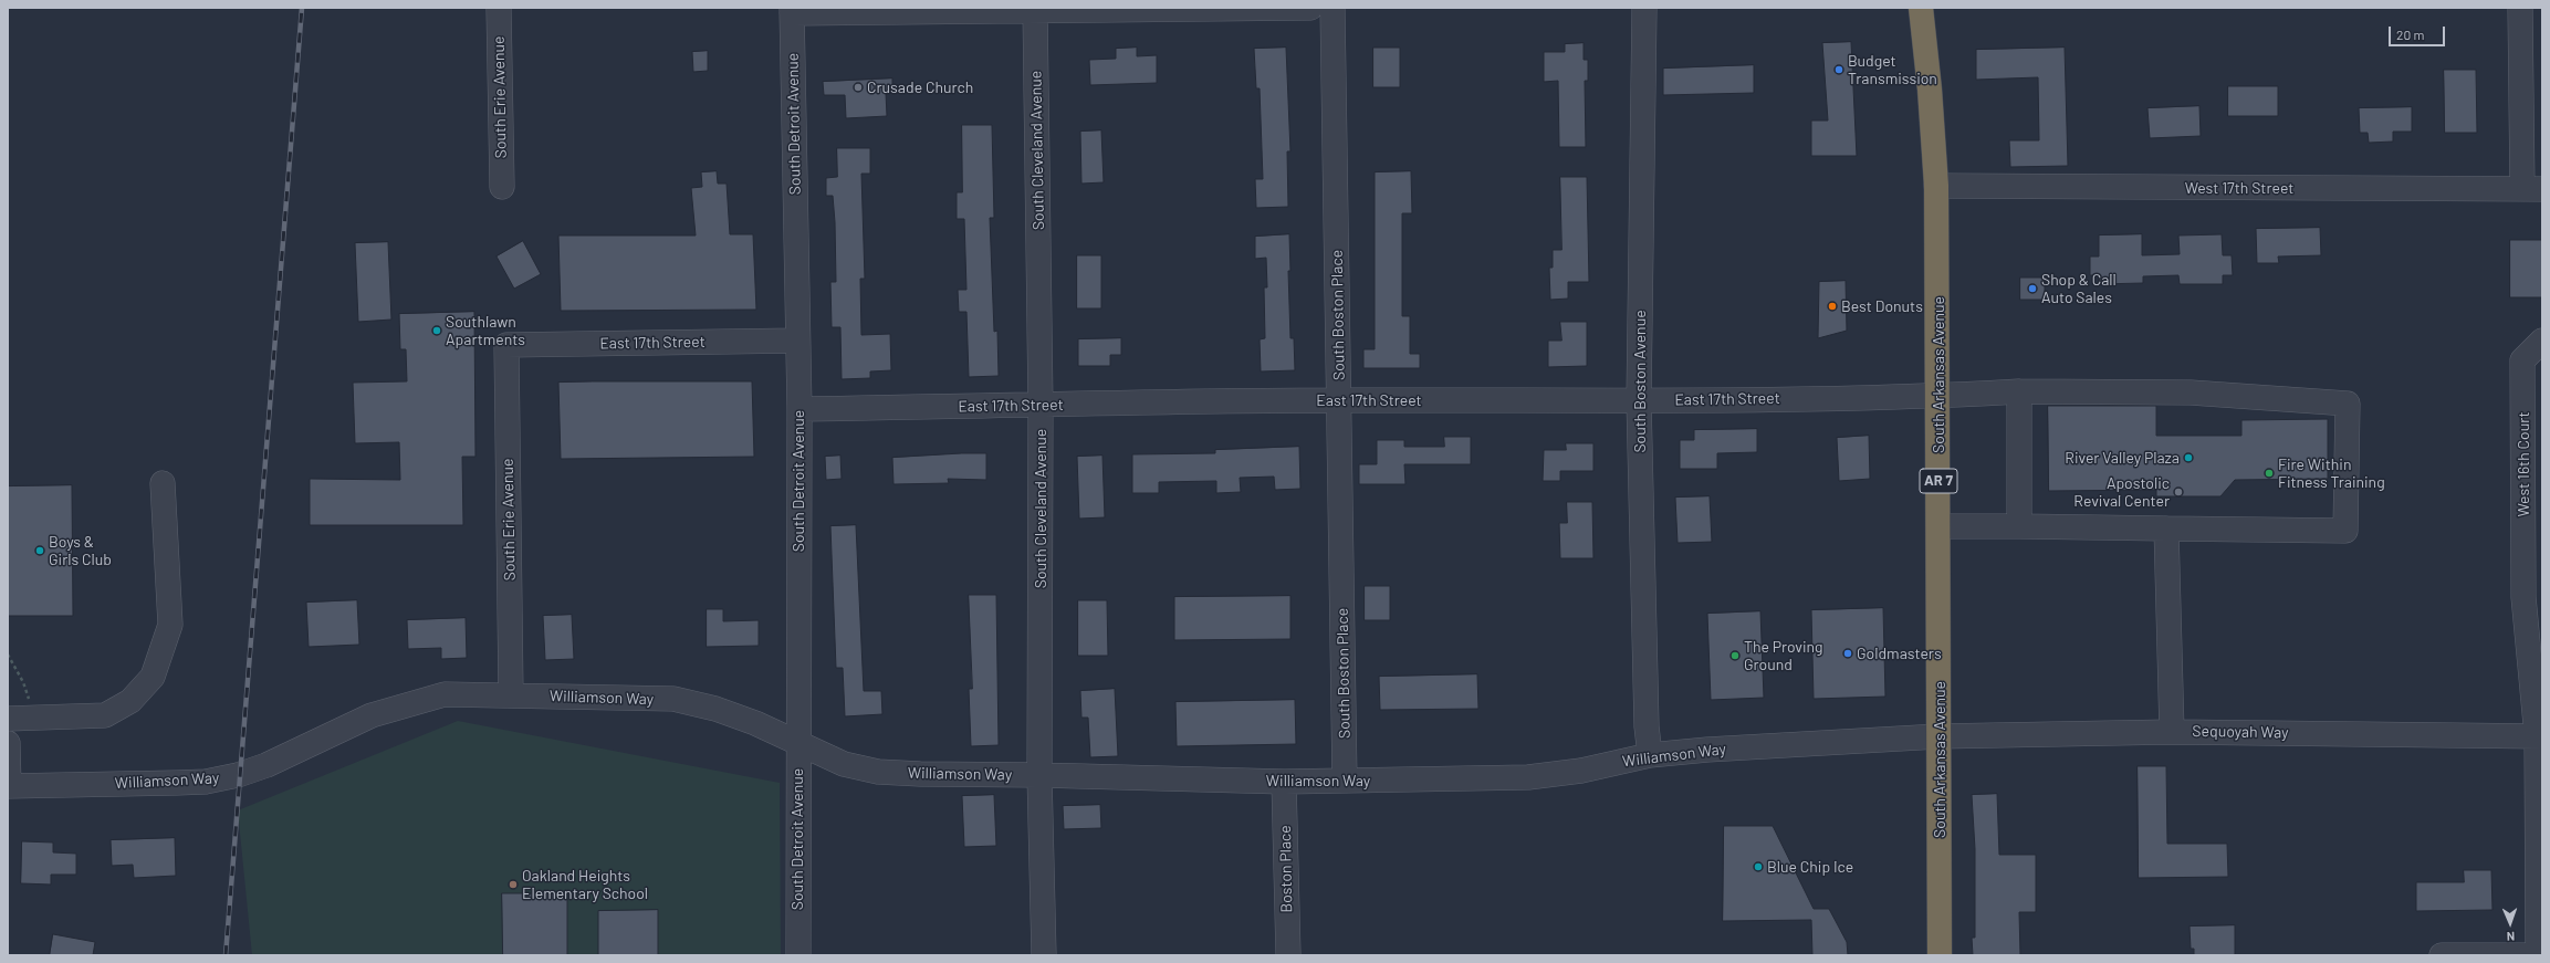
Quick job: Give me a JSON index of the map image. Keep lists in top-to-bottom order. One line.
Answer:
{"streets":{"highway":["South Arkansas Avenue","AR 7"],"street":["South Erie Avenue","South Detroit Avenue","South Cleveland Avenue","West 17th Street","South Boston Place","East 17th Street","South Boston Avenue","West 16th Court","Williamson Way","Sequoyah Way","Boston Place"]},"crossings":[["South Erie Avenue","East 17th Street"],["South Erie Avenue","Williamson Way"],["South Detroit Avenue","East 17th Street"],["South Detroit Avenue","Williamson Way"],["South Cleveland Avenue","East 17th Street"],["South Cleveland Avenue","Williamson Way"],["West 17th Street","South Arkansas Avenue"],["South Boston Place","East 17th Street"],["South Boston Place","Williamson Way"],["East 17th Street","South Arkansas Avenue"],["East 17th Street","South Boston Avenue"],["South Arkansas Avenue","Williamson Way"],["South Arkansas Avenue","Sequoyah Way"],["South Boston Avenue","Williamson Way"],["West 16th Court","Sequoyah Way"],["Williamson Way","Sequoyah Way"],["Williamson Way","Boston Place"]],"places":["Budget Transmission","Crusade Church","Shop & Call Auto Sales","Best Donuts","Southlawn Apartments","River Valley Plaza","Fire Within Fitness Training","Apostolic Revival Center","Boys & Girls Club","Goldmasters","The Proving Ground","Blue Chip Ice","Oakland Heights Elementary School"],"scale_bar":"20 m","north":"bottom"}
